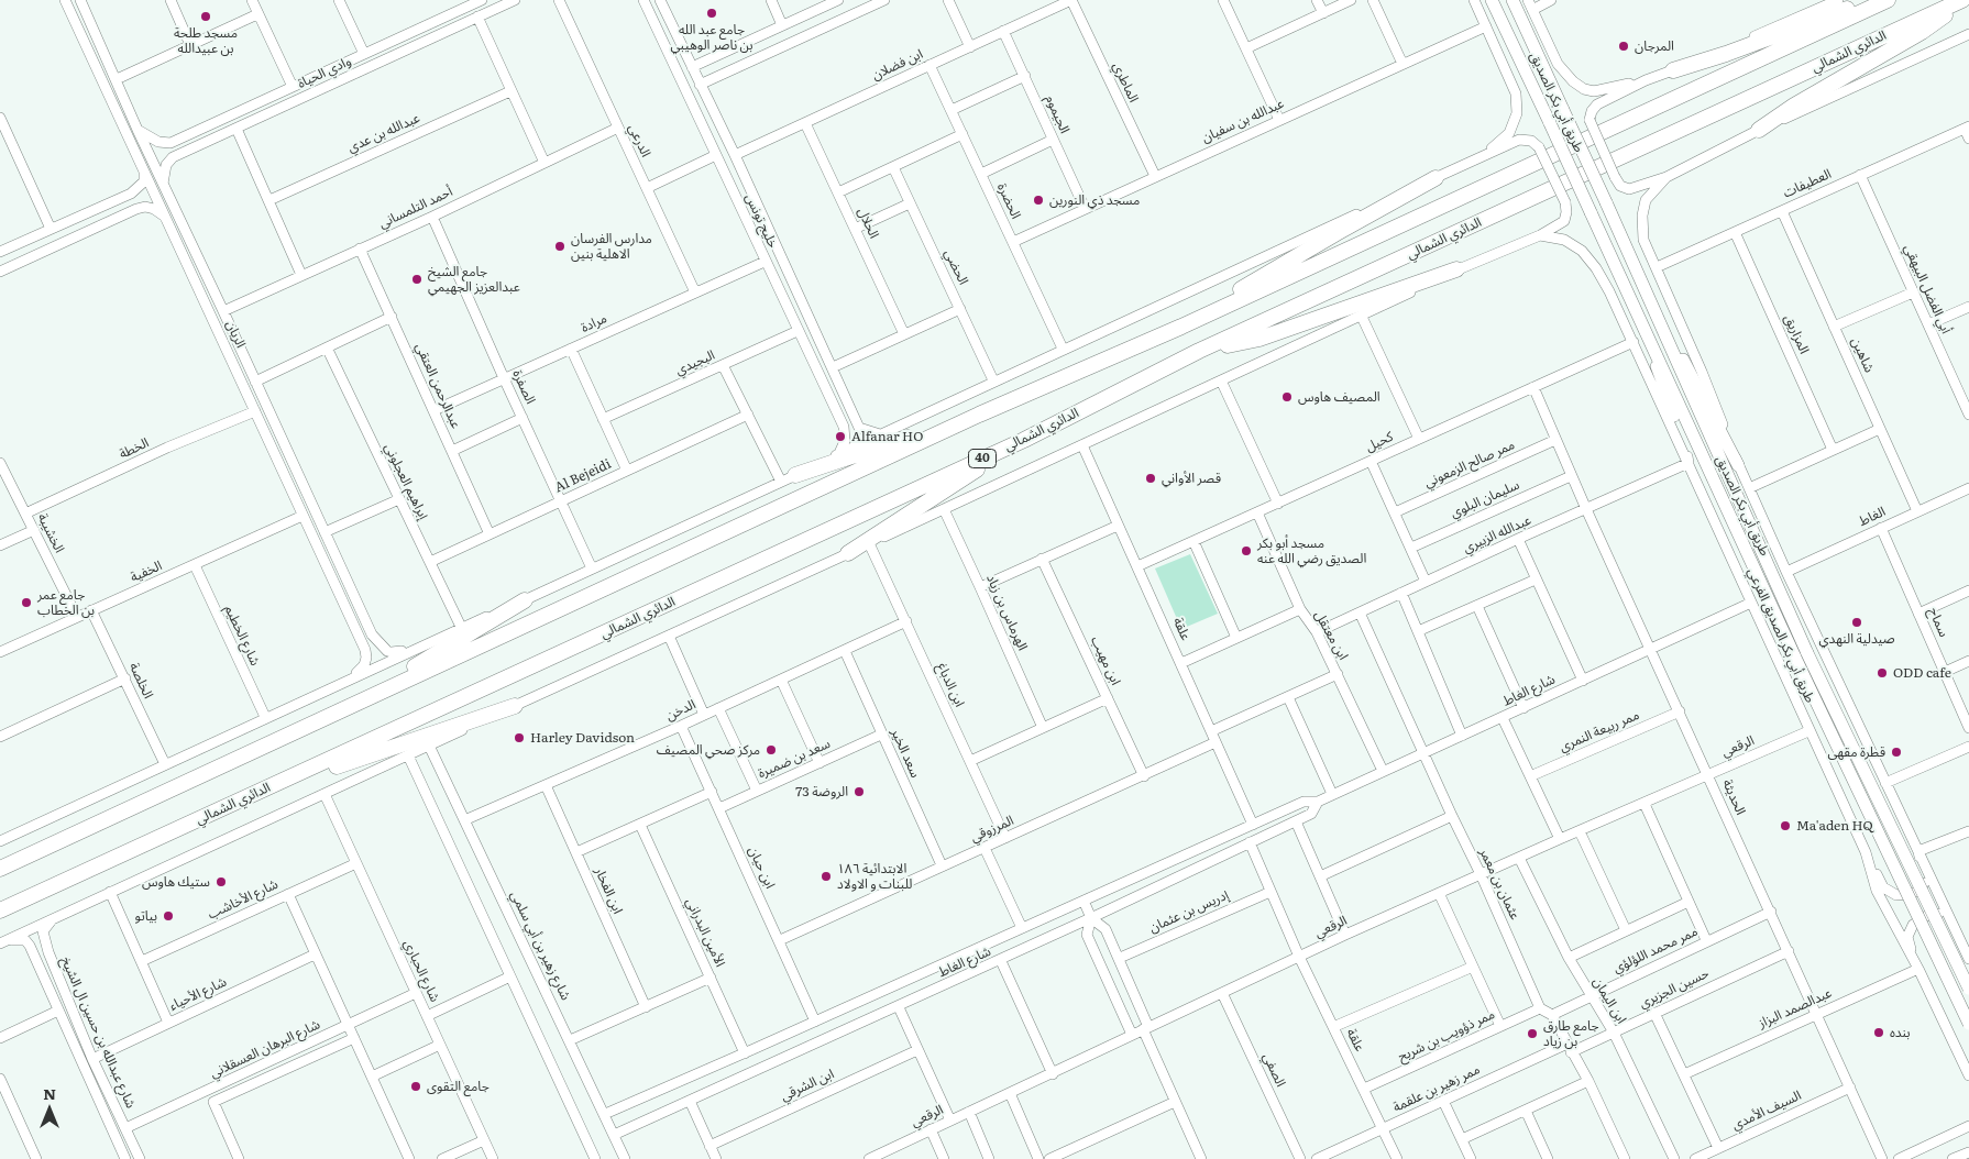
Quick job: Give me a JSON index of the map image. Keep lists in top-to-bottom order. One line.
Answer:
{"streets":{"highway":["الدائري الشمالي","40"],"main road":["طريق أبي بكر الصديق"],"street":["ابن فضلان","وادي الحياة","الماطري","الجيموم","عبدالله بن سفيان","عبدالله بن عدي","الدرعي","العطيفات","الحضرة","أحمد التلمساني","خليج تونس","الحلال","الحضي","أبي الفضل البيهقي","مرادة","الريان","المزاريق","شاهين","البجيدي","عبدالرحمن العتقي","الصفرة","كحيل","الخطة","ممر صالح الزمعوني","Al Bejeidi","إبراهيم العجلوني","سليمان البلوي","الغاط","الخشيبة","عبدالله الزبيري","الخفية","الهرماس بن زياد","سماح","علقة","شارع الخطيم","ابن معتقل","طريق أبي بكر الصديق الفرعي","ابن مهيب","الخلصة","ابن الدباغ","شارع الغاط","الدخن","ممر ربيعة النمري","الرقعي","سعد الخير","سعد بن ضميرة","الحديثة","المرزوقي","ابن حيان","عثمان بن معمر","ابن الفخار","شارع الأخاشب","إدريس بن عثمان","الأمين البدراني","شارع زهير بن أبي سلمي","ممر محمد اللؤلؤي","شارع الحباري","حسين الجزيري","شارع الأحياء","ابن اليمان","عبدالصمد البزاز","شارع عبدالله بن حسين ال الشيخ","ممر ذؤويب بن شريح","شارع البرهان العسقلاني","الصفي","ابن الشرقي","ممر زهير بن علقمة","السيف الأمدي"]},"crossings":[["الدائري الشمالي","الهرماس بن زياد"],["الدائري الشمالي","علقة"],["الدائري الشمالي","طريق أبي بكر الصديق الفرعي"],["الدائري الشمالي","ابن الدباغ"],["الدائري الشمالي","شارع زهير بن أبي سلمي"],["الدائري الشمالي","شارع الحباري"],["الدائري الشمالي","شارع عبدالله بن حسين ال الشيخ"],["ابن فضلان","الماطري"],["ابن فضلان","الجيموم"],["ابن فضلان","الحضرة"],["ابن فضلان","خليج تونس"],["ابن فضلان","الحلال"],["وادي الحياة","الريان"],["الماطري","عبدالله بن سفيان"],["الجيموم","عبدالله بن سفيان"],["عبدالله بن سفيان","الحضرة"],["الدرعي","أحمد التلمساني"],["الدرعي","مرادة"],["العطيفات","أبي الفضل البيهقي"],["العطيفات","المزاريق"],["العطيفات","شاهين"],["أحمد التلمساني","الريان"],["أحمد التلمساني","عبدالرحمن العتقي"],["أحمد التلمساني","الصفرة"],["خليج تونس","مرادة"],["خليج تونس","البجيدي"],["مرادة","عبدالرحمن العتقي"],["مرادة","الصفرة"],["الريان","الخطة"],["الريان","الخفية"],["شاهين","الغاط"],["عبدالرحمن العتقي","Al Bejeidi"],["الصفرة","Al Bejeidi"],["كحيل","علقة"],["كحيل","ابن معتقل"],["كحيل","طريق أبي بكر الصديق الفرعي"],["كحيل","الحديثة"],["الخطة","الخشيبة"],["ممر صالح الزمعوني","الحديثة"],["Al Bejeidi","إبراهيم العجلوني"],["سليمان البلوي","الحديثة"],["الغاط","سماح"],["الخشيبة","الخفية"],["عبدالله الزبيري","ابن معتقل"],["عبدالله الزبيري","طريق أبي بكر الصديق الفرعي"],["عبدالله الزبيري","الحديثة"],["عبدالله الزبيري","عثمان بن معمر"],["الخفية","شارع الخطيم"],["الخفية","الخلصة"],["علقة","شارع الغاط"],["علقة","الرقعي"],["علقة","المرزوقي"],["علقة","إدريس بن عثمان"],["علقة","ممر ذؤويب بن شريح"],["علقة","ممر زهير بن علقمة"],["ابن معتقل","شارع الغاط"],["طريق أبي بكر الصديق الفرعي","شارع الغاط"],["طريق أبي بكر الصديق الفرعي","الرقعي"],["طريق أبي بكر الصديق الفرعي","عبدالصمد البزاز"],["ابن مهيب","المرزوقي"],["ابن الدباغ","الدخن"],["ابن الدباغ","المرزوقي"],["شارع الغاط","الحديثة"],["شارع الغاط","ابن حيان"],["شارع الغاط","عثمان بن معمر"],["شارع الغاط","الأمين البدراني"],["شارع الغاط","شارع زهير بن أبي سلمي"],["الدخن","سعد الخير"],["الدخن","ابن حيان"],["الدخن","ابن الفخار"],["الدخن","شارع زهير بن أبي سلمي"],["ممر ربيعة النمري","الحديثة"],["الرقعي","الحديثة"],["الرقعي","عثمان بن معمر"],["الرقعي","ابن اليمان"],["الرقعي","الصفي"],["سعد الخير","سعد بن ضميرة"],["سعد الخير","المرزوقي"],["سعد بن ضميرة","ابن حيان"],["الحديثة","ممر محمد اللؤلؤي"],["الحديثة","حسين الجزيري"],["الحديثة","عبدالصمد البزاز"],["الحديثة","السيف الأمدي"],["المرزوقي","ابن حيان"],["عثمان بن معمر","ممر ذؤويب بن شريح"],["شارع الأخاشب","شارع الحباري"],["ممر محمد اللؤلؤي","ابن اليمان"],["شارع الحباري","شارع البرهان العسقلاني"],["حسين الجزيري","ابن اليمان"],["حسين الجزيري","ممر زهير بن علقمة"],["شارع الأحياء","شارع عبدالله بن حسين ال الشيخ"],["شارع عبدالله بن حسين ال الشيخ","شارع البرهان العسقلاني"]],"places":["جامع عبد الله بن ناصر الوهيبي","مسجد طلحة بن عبيدالله","المرجان","مسجد ذي النورين","مدارس الفرسان الاهلية بنين","جامع الشيخ عبدالعزيز الجهيمي","المصيف هاوس","Alfanar HO","قصر الأواني","مسجد أبو بكر الصديق رضي الله عنه","جامع عمر بن الخطاب","صيدلية النهدي","ODD cafe","Harley Davidson","مركز صحي المصيف","قطرة مقهى","الروضة 73","Ma'aden HQ","الابتدائية ١٨٦ للبنات و الاولاد","ستيك هاوس","بياتو","بنده","جامع طارق بن زياد","جامع التقوى"],"north":"top"}
